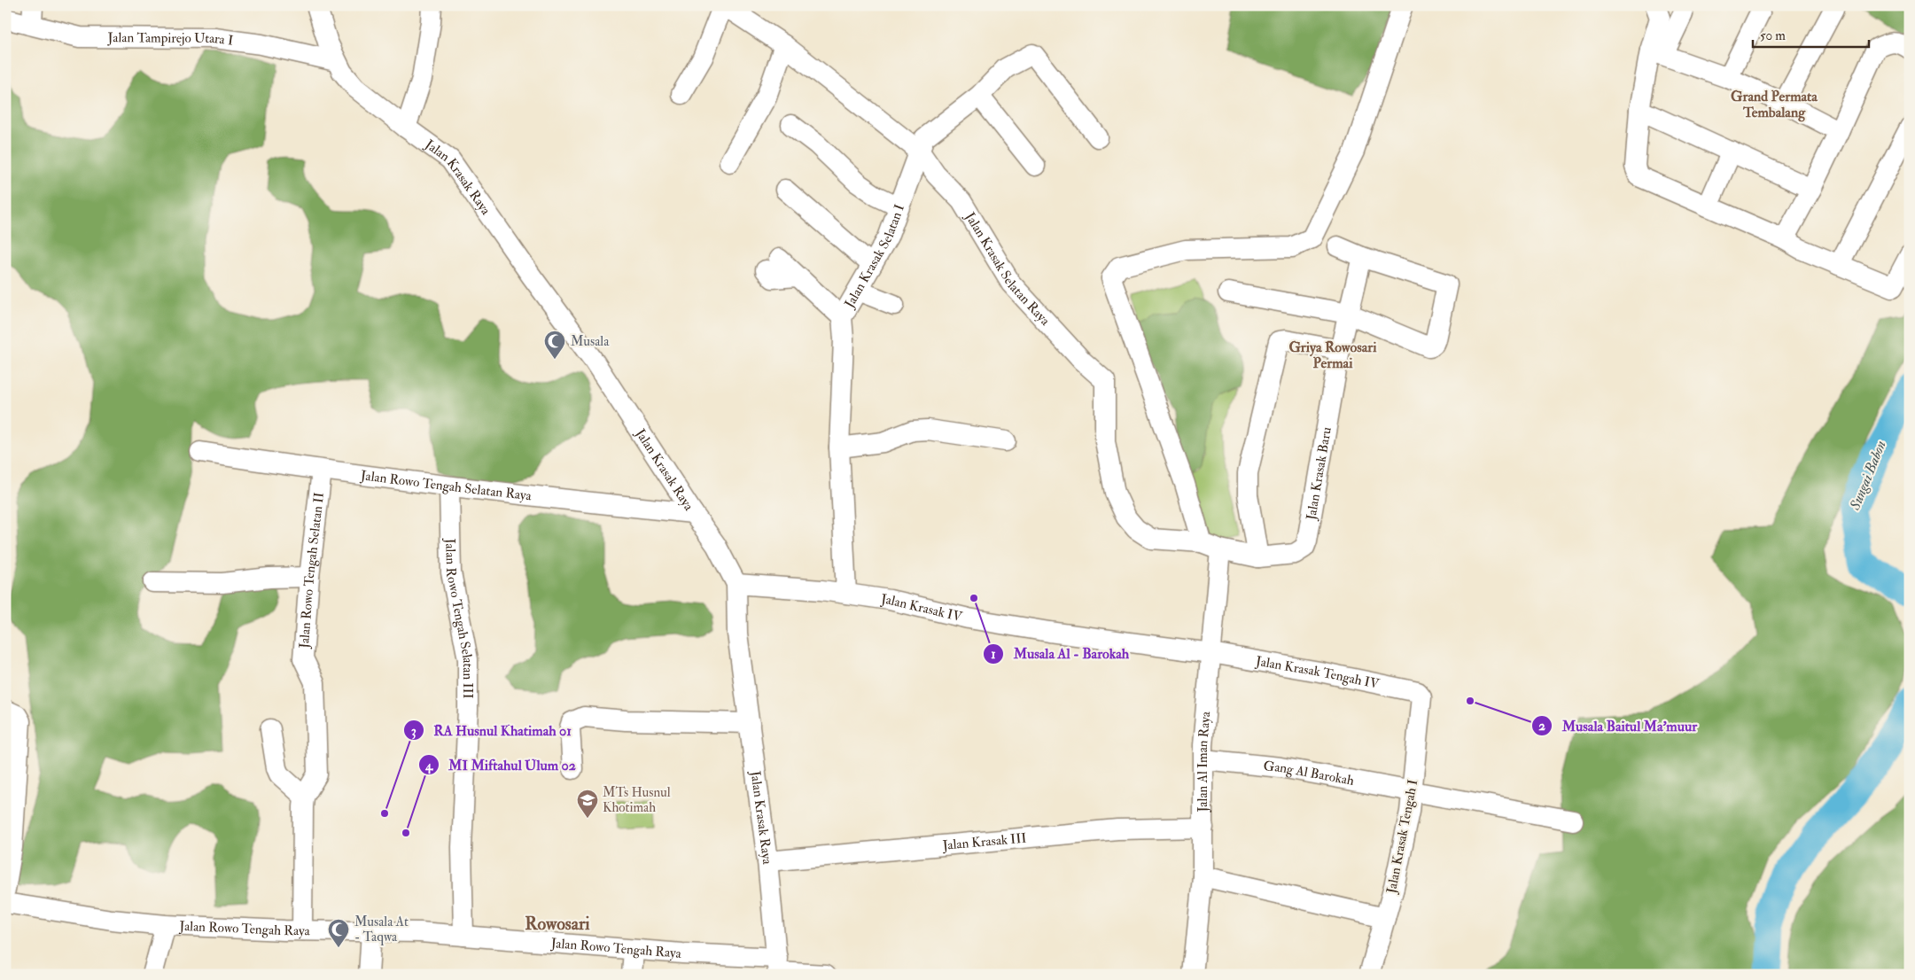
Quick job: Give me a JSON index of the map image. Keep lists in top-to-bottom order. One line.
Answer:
{"streets":{"street":["Jalan Tampirejo Utara I","Jalan Krasak Raya","Jalan Krasak Selatan I","Jalan Krasak Selatan Raya","Jalan Krasak Baru","Jalan Rowo Tengah Selatan Raya","Jalan Rowo Tengah Selatan II","Jalan Krasak IV","Jalan Rowo Tengah Selatan III","Jalan Krasak Tengah IV","Jalan Al Iman Raya","Gang Al Barokah","Jalan Krasak Tengah I","Jalan Krasak III","Jalan Rowo Tengah Raya"]},"crossings":[["Jalan Tampirejo Utara I","Jalan Krasak Raya"],["Jalan Krasak Raya","Jalan Rowo Tengah Selatan Raya"],["Jalan Krasak Raya","Jalan Krasak IV"],["Jalan Krasak Raya","Jalan Krasak III"],["Jalan Krasak Raya","Jalan Rowo Tengah Raya"],["Jalan Krasak Selatan I","Jalan Krasak Selatan Raya"],["Jalan Krasak Selatan I","Jalan Krasak IV"],["Jalan Krasak Selatan Raya","Jalan Krasak Baru"],["Jalan Krasak Selatan Raya","Jalan Al Iman Raya"],["Jalan Krasak Baru","Jalan Al Iman Raya"],["Jalan Rowo Tengah Selatan Raya","Jalan Rowo Tengah Selatan II"],["Jalan Rowo Tengah Selatan Raya","Jalan Rowo Tengah Selatan III"],["Jalan Rowo Tengah Selatan II","Jalan Rowo Tengah Raya"],["Jalan Krasak IV","Jalan Krasak Tengah IV"],["Jalan Krasak IV","Jalan Al Iman Raya"],["Jalan Rowo Tengah Selatan III","Jalan Rowo Tengah Raya"],["Jalan Krasak Tengah IV","Jalan Al Iman Raya"],["Jalan Krasak Tengah IV","Jalan Krasak Tengah I"],["Jalan Al Iman Raya","Gang Al Barokah"],["Jalan Al Iman Raya","Jalan Krasak III"],["Gang Al Barokah","Jalan Krasak Tengah I"]],"districts":["Grand Permata Tembalang","Griya Rowosari Permai","Rowosari"],"water":["Sungai Babon"],"places":{"mosque":["Musala","Musala At - Taqwa"],"other":["Musala Al - Barokah","Musala Baitul Ma'muur","RA Husnul Khatimah 01","MI Miftahul Ulum 02"],"school or university":["MTs Husnul Khotimah"]},"scale_bar":"50 m"}
